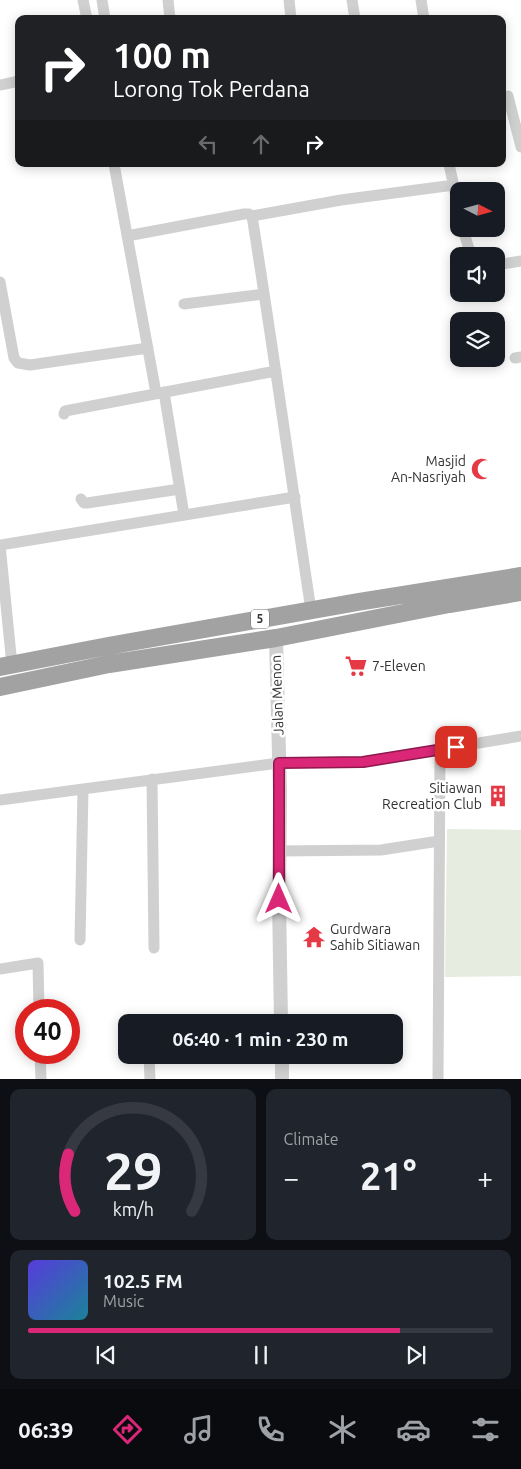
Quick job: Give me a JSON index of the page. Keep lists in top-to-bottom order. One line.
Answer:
{"streets":{"highway":["5"],"street":["Jalan Menon"]},"crossings":[["5","Jalan Menon"]],"places":{"mosque":["Masjid An-Nasriyah"],"supermarket":["7-Eleven"],"building":["Sitiawan Recreation Club"],"temple":["Gurdwara Sahib Sitiawan"]},"north":"right","page":{"turn":["100 m","Lorong Tok Perdana"],"limit":"40","trip":"06:40 · 1 min · 230 m","tile":"Climate","heat":["−","21°","+"],"song":["102.5 FM","Music"],"tabs":"06:39","gauge":["29","km/h"]}}
